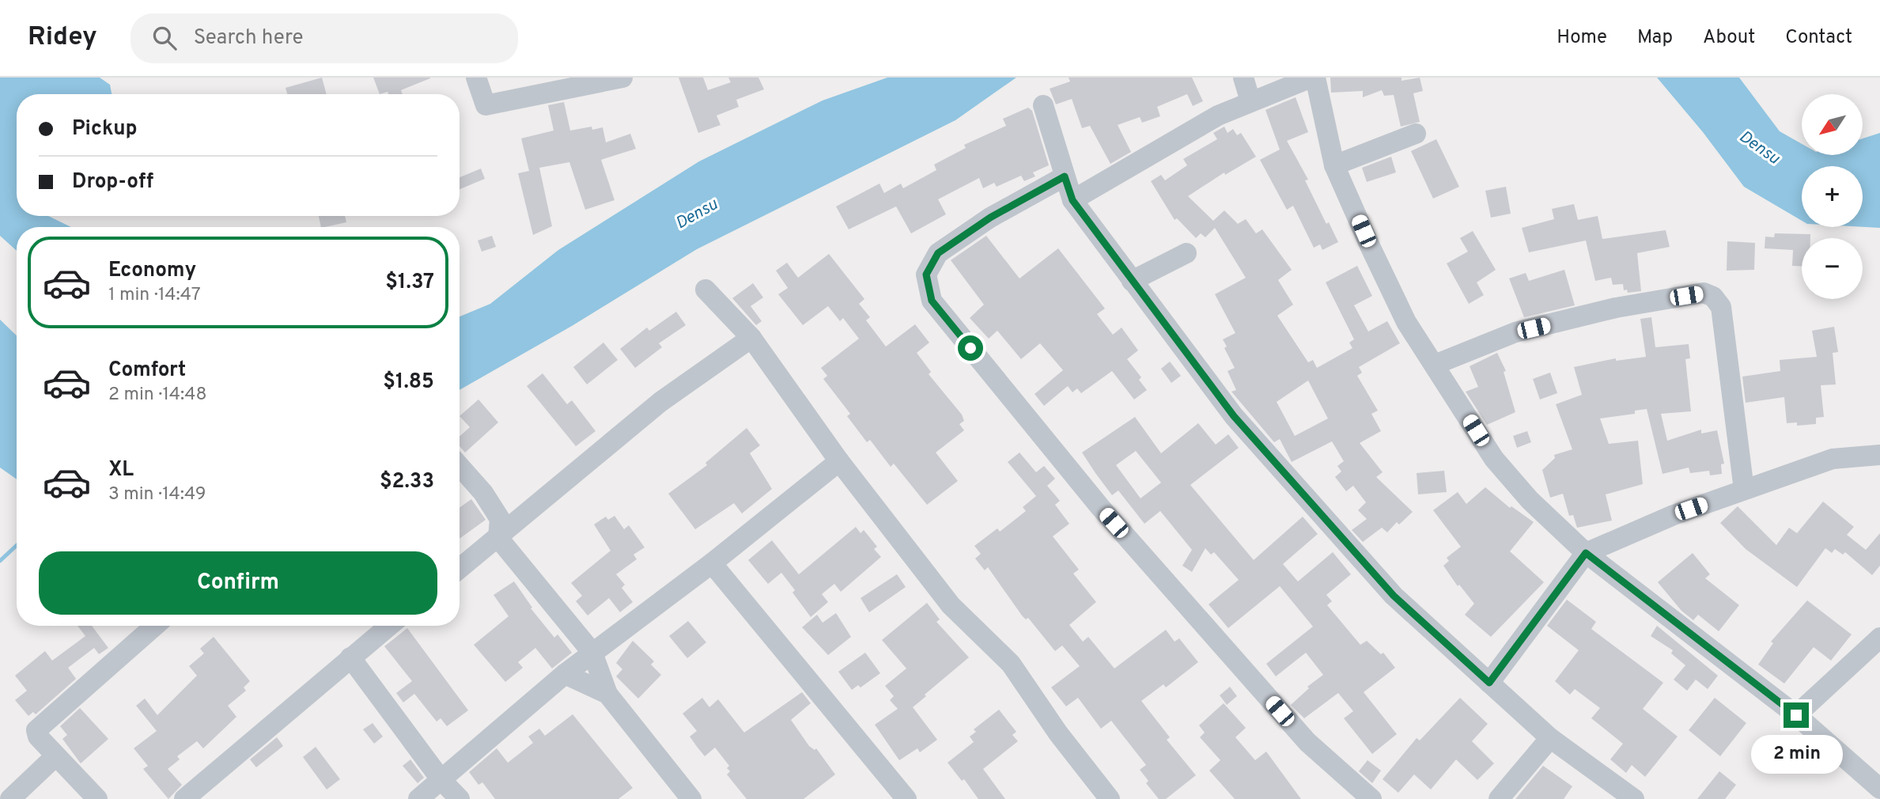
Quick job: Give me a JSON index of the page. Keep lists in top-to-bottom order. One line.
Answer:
{"water":["Densu"],"north":"bottom left","page":{"header":"Ridey","search":"Search here","nav":["Home","Map","About","Contact"],"map_buttons":["+","−"],"banner":["Pickup","Drop-off"],"list":[{"name":"Economy","note":"1 min · 14:47","value":"$1.37"},{"name":"Comfort","note":"2 min · 14:48","value":"$1.85"},{"name":"XL","note":"3 min · 14:49","value":"$2.33"}],"buttons":"Confirm","bubble":"2 min"}}
